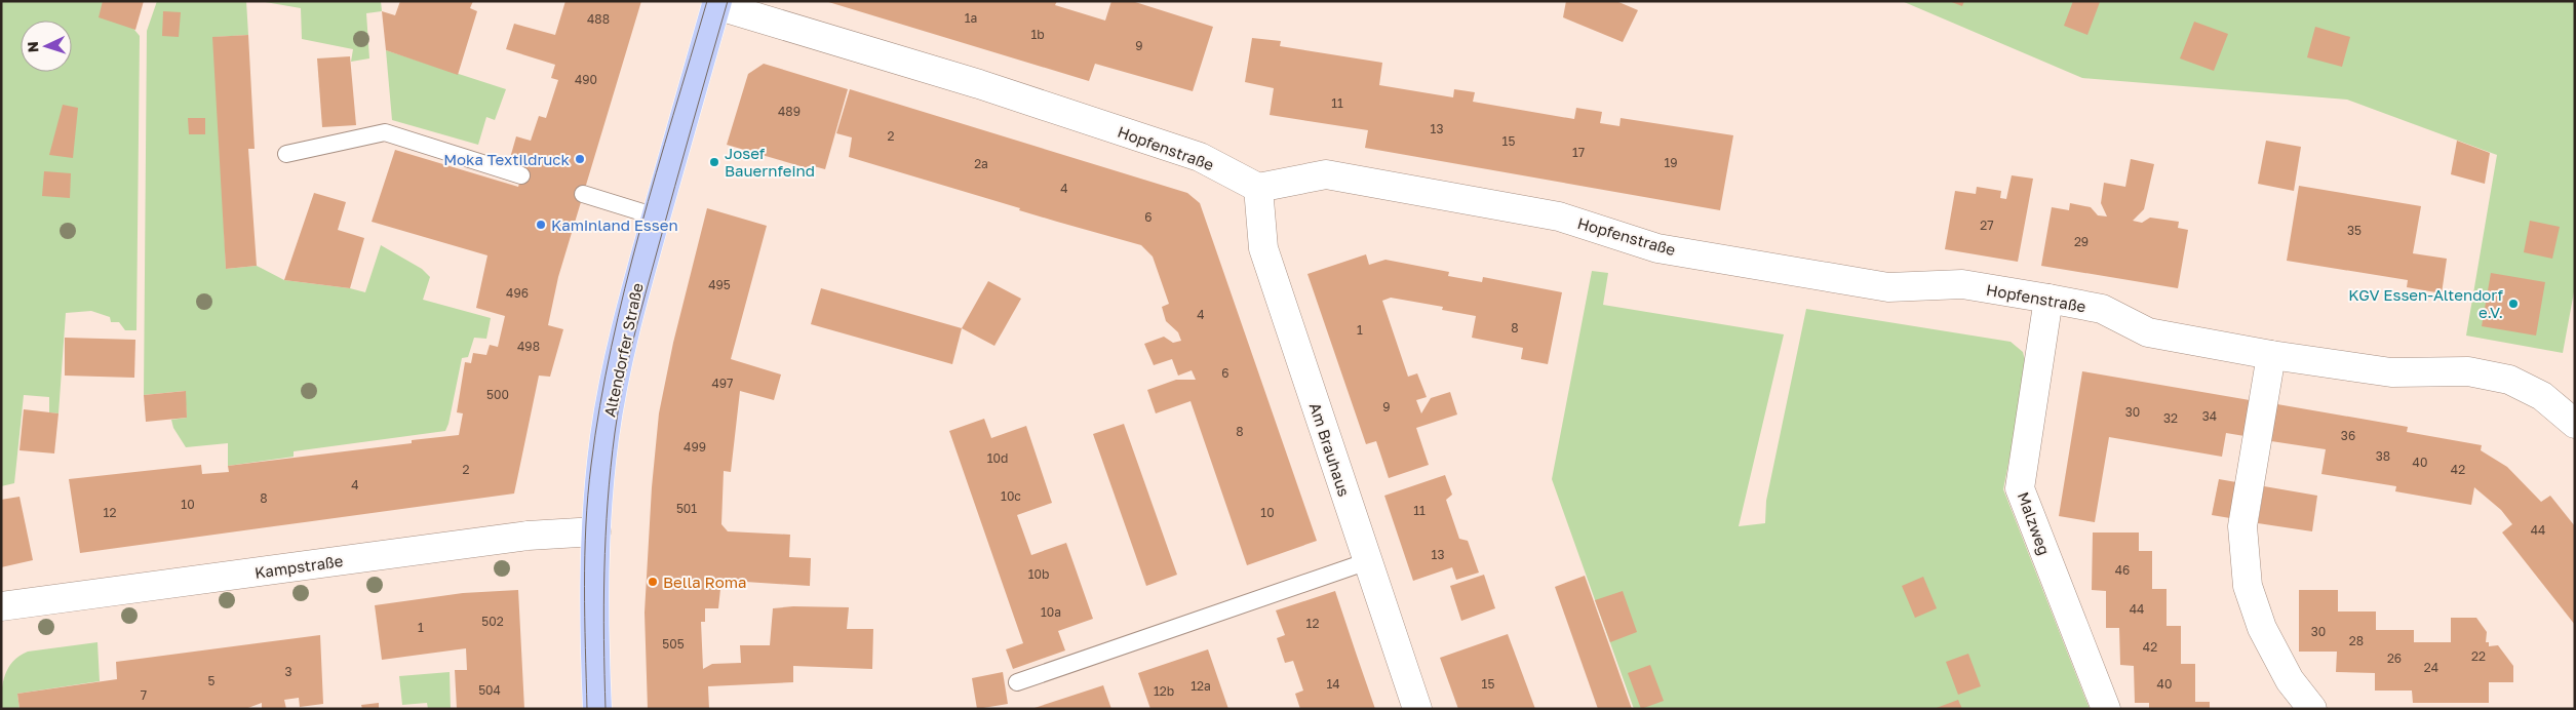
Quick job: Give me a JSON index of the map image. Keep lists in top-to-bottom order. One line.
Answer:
{"streets":{"main road":["Altendorfer Straße"],"street":["Hopfenstraße","Am Brauhaus","Malzweg","Kampstraße"]},"crossings":[["Hopfenstraße","Altendorfer Straße"],["Hopfenstraße","Am Brauhaus"],["Hopfenstraße","Malzweg"],["Altendorfer Straße","Kampstraße"]],"places":["Moka Textildruck","Josef Bauernfeind","Kaminland Essen","KGV Essen-Altendorf e.V.","Bella Roma"],"house_numbers":["1a","488","1b","9","490","11","489","13","2","15","17","19","2a","4","6","27","35","29","495","496","4","8","1","498","6","497","500","9","30","34","32","8","36","499","38","10d","40","2","42","4","10c","8","10","501","11","12","10","44","13","46","10b","44","10a","502","12","1","30","28","505","42","22","26","24","3","5","14","15","40","12a","504","12b","7"],"north":"left"}
